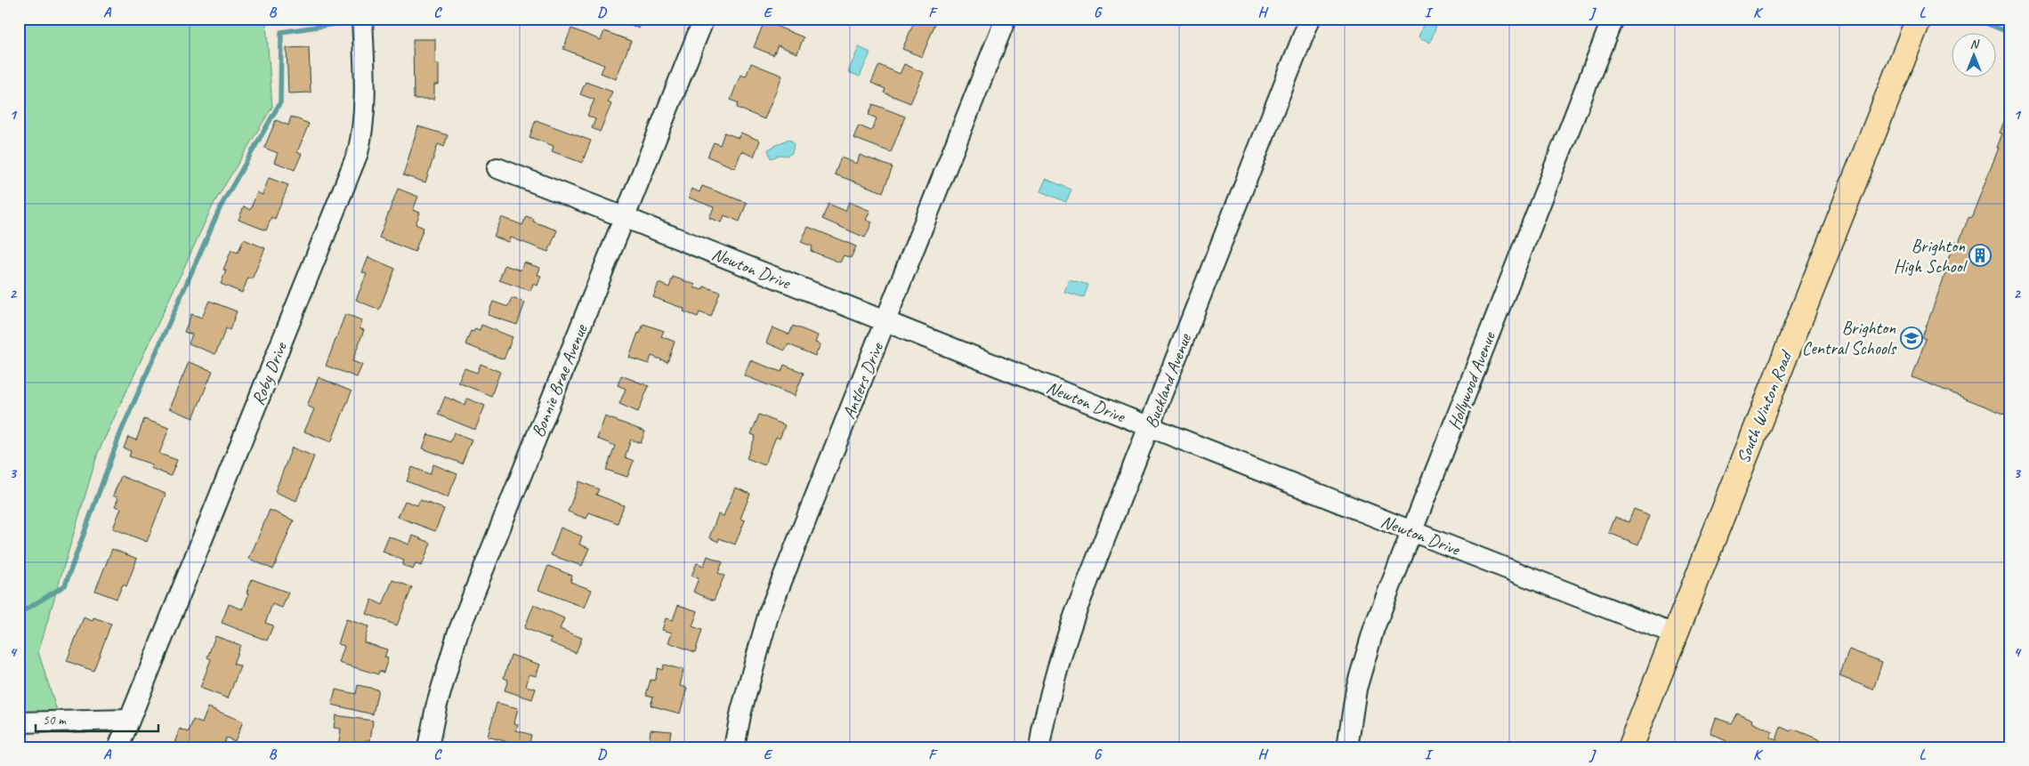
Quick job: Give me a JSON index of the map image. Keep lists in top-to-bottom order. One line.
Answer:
{"streets":{"main road":["South Winton Road"],"street":["Newton Drive","Roby Drive","Bonnie Brae Avenue","Antlers Drive","Buckland Avenue","Hollywood Avenue"]},"crossings":[["Newton Drive","Bonnie Brae Avenue"],["Newton Drive","Antlers Drive"],["Newton Drive","Buckland Avenue"],["Newton Drive","Hollywood Avenue"],["Newton Drive","South Winton Road"]],"places":{"building":["Brighton High School"],"school or university":["Brighton Central Schools"]},"scale_bar":"50 m","north":"top","grid":{"columns":["A","B","C","D","E","F","G","H","I","J","K","L"],"rows":["1","2","3","4"]}}
